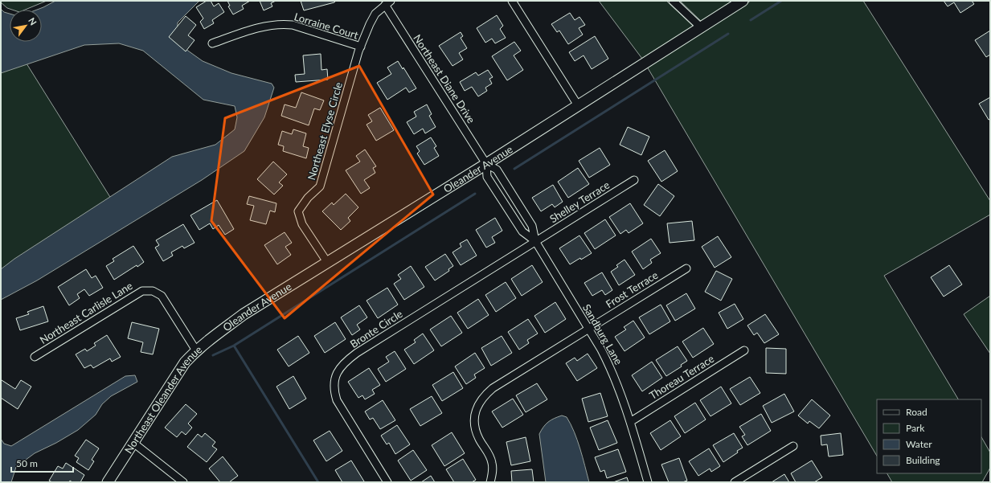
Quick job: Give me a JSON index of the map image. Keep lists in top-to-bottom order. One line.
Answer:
{"streets":{"street":["Lorraine Court","Northeast Diane Drive","Northeast Elyse Circle","Oleander Avenue","Shelley Terrace","Frost Terrace","Northeast Carlisle Lane","Bronte Circle","Sandburg Lane","Thoreau Terrace","Northeast Oleander Avenue"]},"crossings":[["Lorraine Court","Northeast Elyse Circle"],["Northeast Diane Drive","Northeast Elyse Circle"],["Northeast Diane Drive","Oleander Avenue"],["Northeast Diane Drive","Sandburg Lane"],["Northeast Elyse Circle","Oleander Avenue"],["Oleander Avenue","Sandburg Lane"],["Oleander Avenue","Northeast Oleander Avenue"],["Shelley Terrace","Bronte Circle"],["Shelley Terrace","Sandburg Lane"],["Frost Terrace","Sandburg Lane"],["Northeast Carlisle Lane","Northeast Oleander Avenue"],["Bronte Circle","Sandburg Lane"],["Sandburg Lane","Thoreau Terrace"]],"legend":["Road","Park","Water","Building"],"scale_bar":"50 m","north":"top right"}
